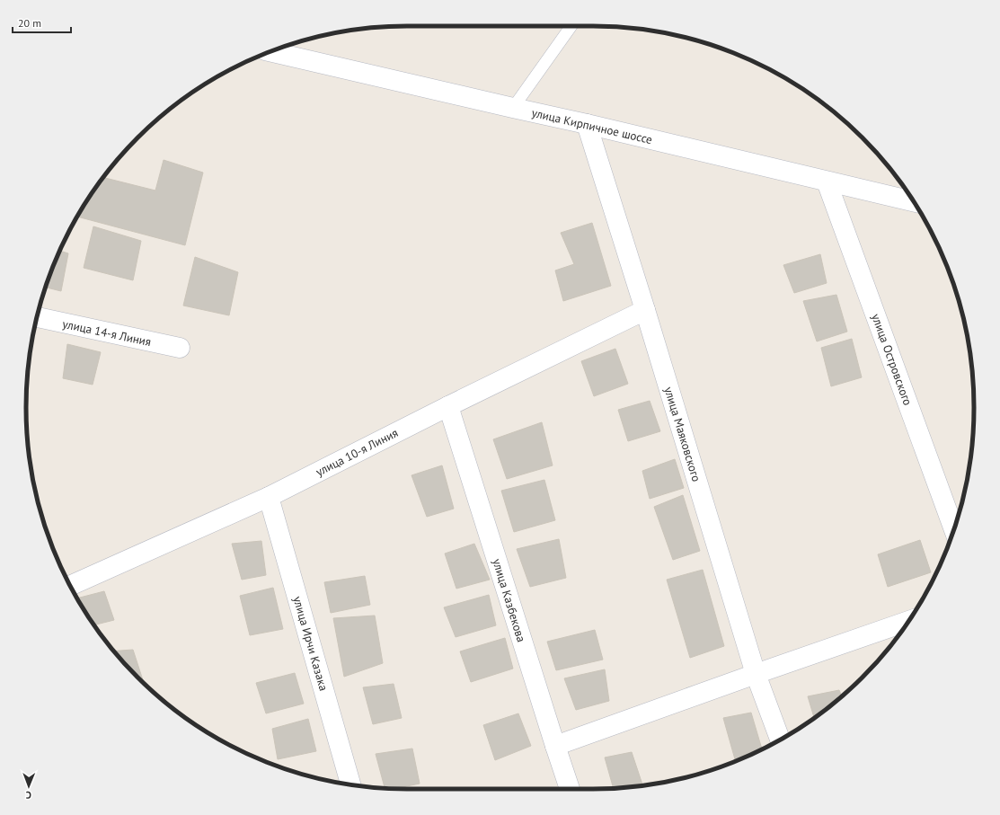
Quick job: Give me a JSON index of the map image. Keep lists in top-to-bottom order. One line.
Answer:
{"streets":{"street":["улица Кирпичное шоссе","улица 14-я Линия","улица Островского","улица Маяковского","улица 10-я Линия","улица Казбекова","улица Ирчи Казака"]},"crossings":[["улица Кирпичное шоссе","улица Островского"],["улица Кирпичное шоссе","улица Маяковского"],["улица Маяковского","улица 10-я Линия"],["улица 10-я Линия","улица Казбекова"],["улица 10-я Линия","улица Ирчи Казака"]],"scale_bar":"20 m","north":"bottom"}
